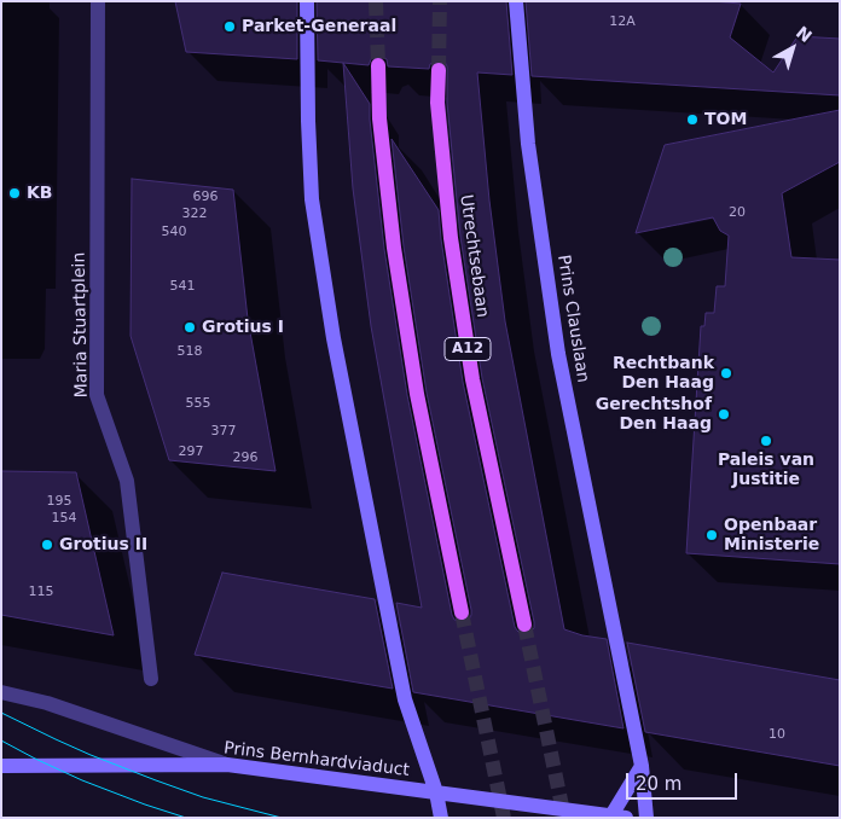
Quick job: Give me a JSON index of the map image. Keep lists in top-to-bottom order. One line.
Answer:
{"streets":{"main road":["Utrechtsebaan","A12"],"street":["Prins Clauslaan","Maria Stuartplein","Prins Bernhardviaduct"]},"places":["Parket-Generaal","TOM","KB","Grotius I","Rechtbank Den Haag","Gerechtshof Den Haag","Paleis van Justitie","Openbaar Ministerie","Grotius II"],"house_numbers":["12A","696","20","322","540","541","518","555","377","297","296","195","154","115","10"],"scale_bar":"20 m","north":"top right"}
